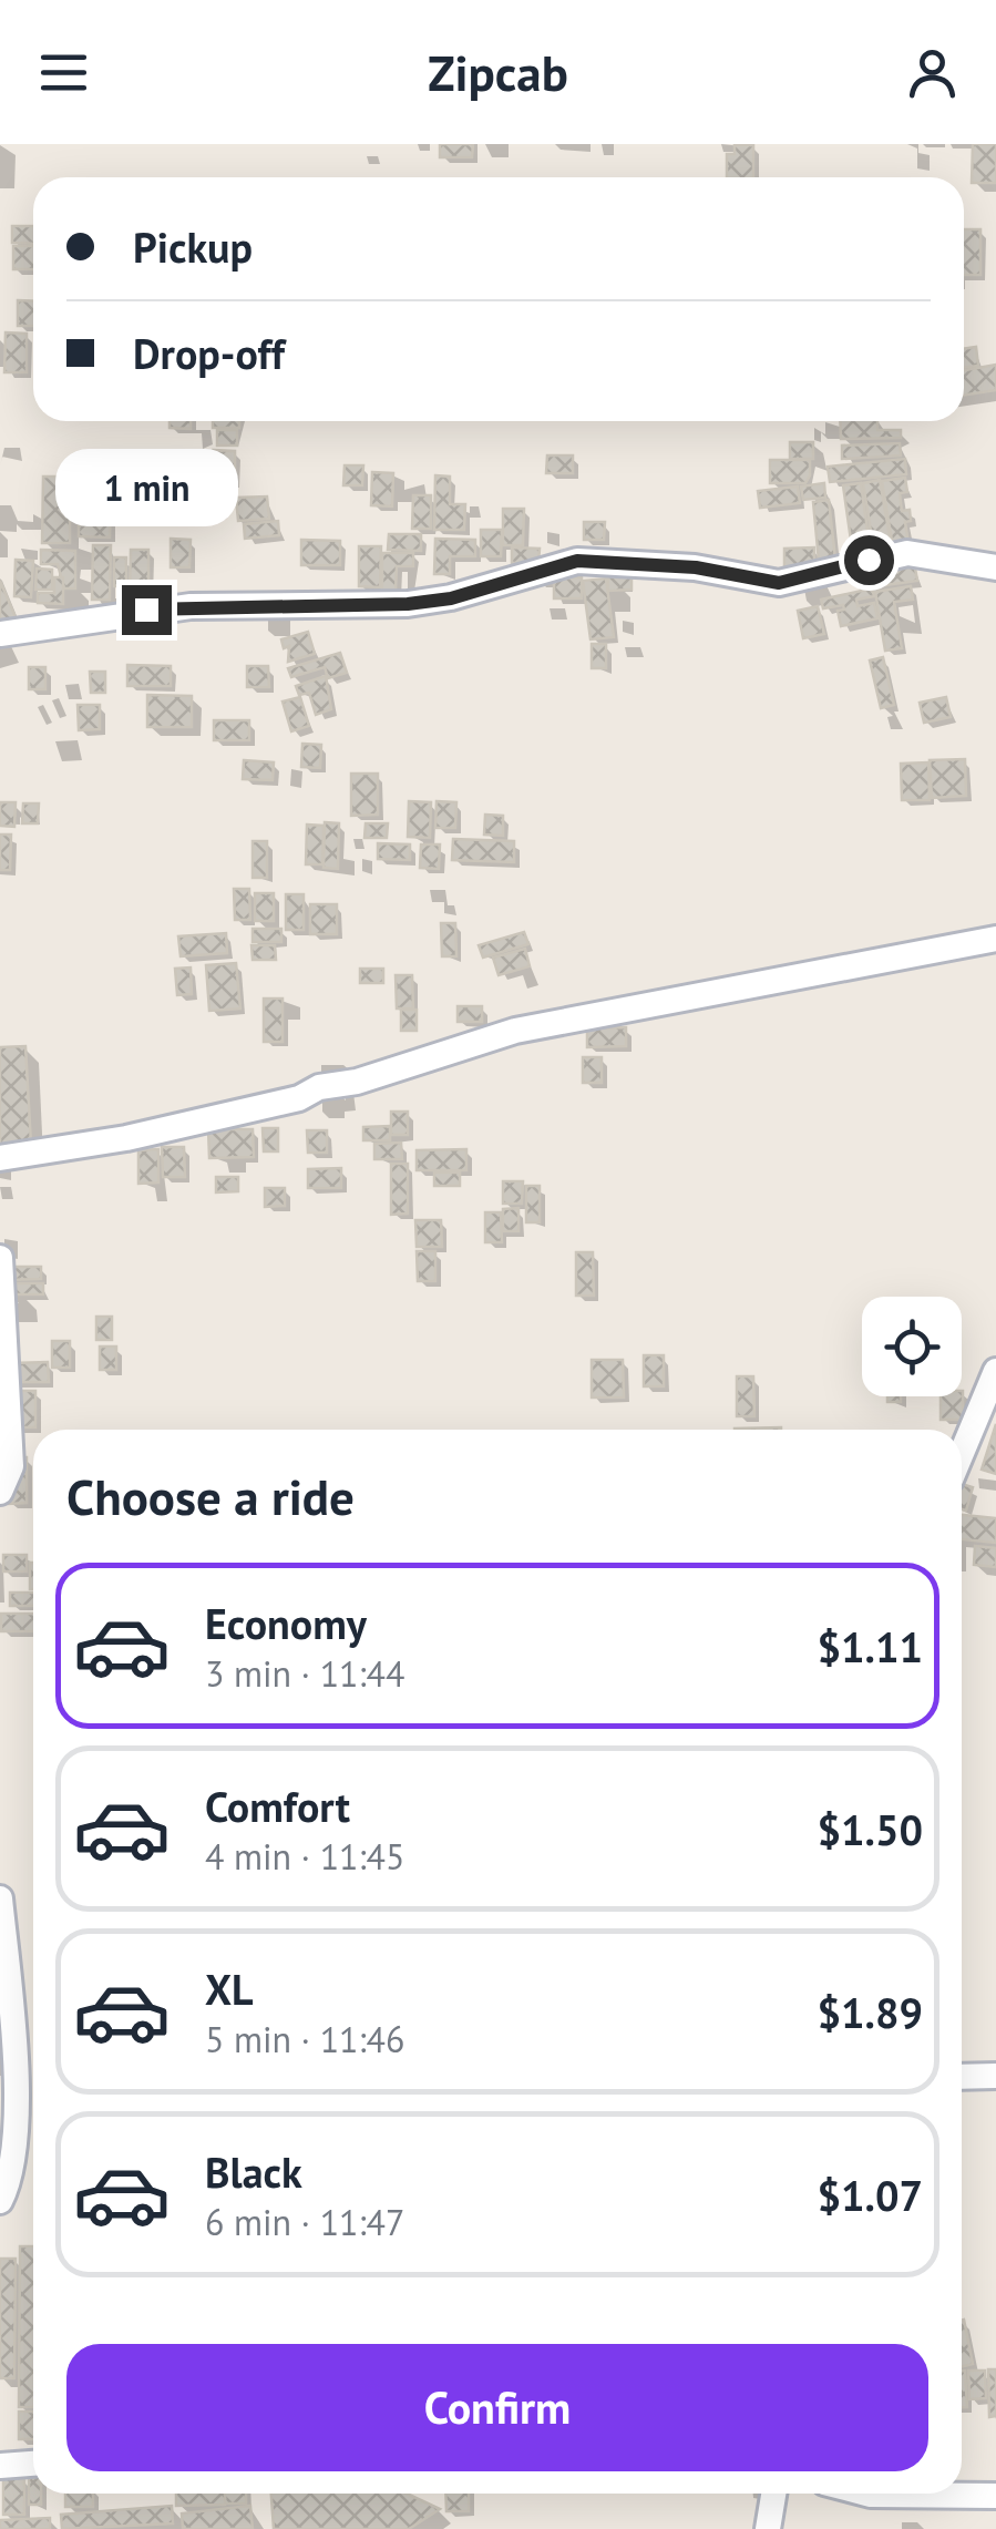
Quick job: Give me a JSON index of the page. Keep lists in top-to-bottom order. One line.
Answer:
{"page":{"header":"Zipcab","banner":["Pickup","Drop-off"],"bubble":"1 min","heading":"Choose a ride","list":[{"name":"Economy","note":"3 min · 11:44","value":"$1.11"},{"name":"Comfort","note":"4 min · 11:45","value":"$1.50"},{"name":"XL","note":"5 min · 11:46","value":"$1.89"},{"name":"Black","note":"6 min · 11:47","value":"$1.07"}],"buttons":"Confirm"}}
